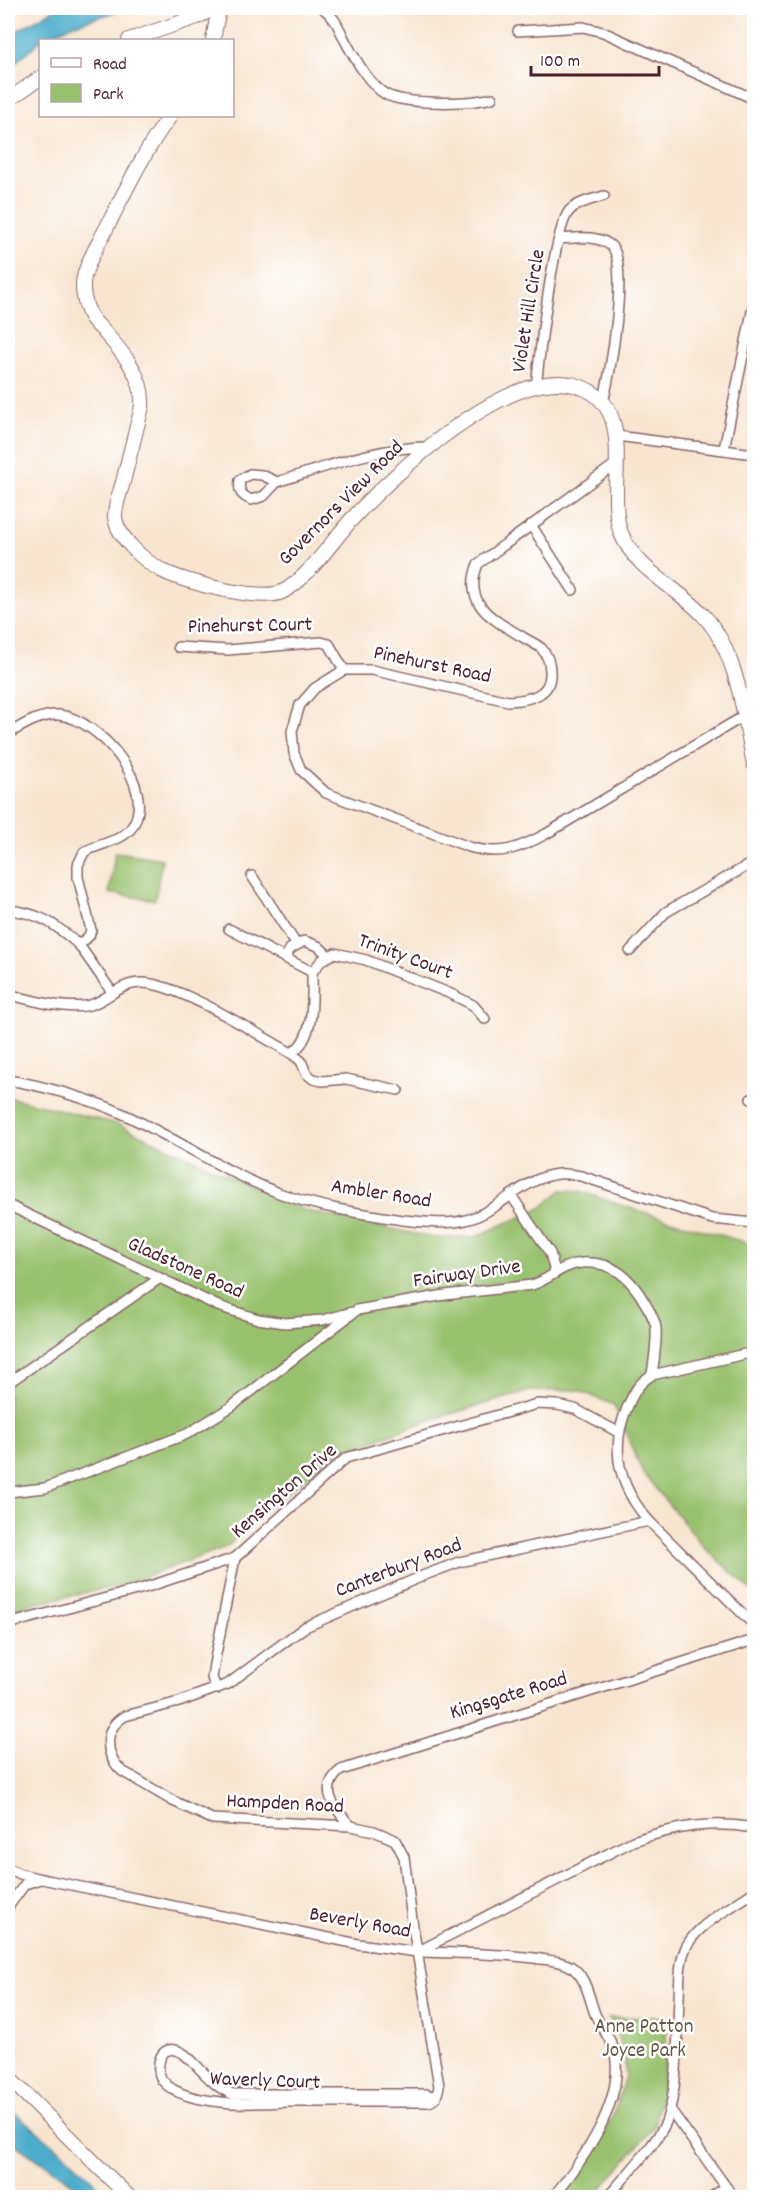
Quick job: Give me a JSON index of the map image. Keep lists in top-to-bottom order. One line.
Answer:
{"streets":{"street":["Violet Hill Circle","Governors View Road","Pinehurst Court","Pinehurst Road","Trinity Court","Ambler Road","Gladstone Road","Fairway Drive","Kensington Drive","Canterbury Road","Kingsgate Road","Hampden Road","Beverly Road","Waverly Court"]},"crossings":[["Violet Hill Circle","Governors View Road"],["Pinehurst Court","Pinehurst Road"],["Gladstone Road","Fairway Drive"],["Canterbury Road","Hampden Road"],["Kingsgate Road","Hampden Road"],["Hampden Road","Beverly Road"],["Hampden Road","Waverly Court"]],"parks":["Anne Patton Joyce Park"],"legend":["Road","Park"],"scale_bar":"100 m"}
